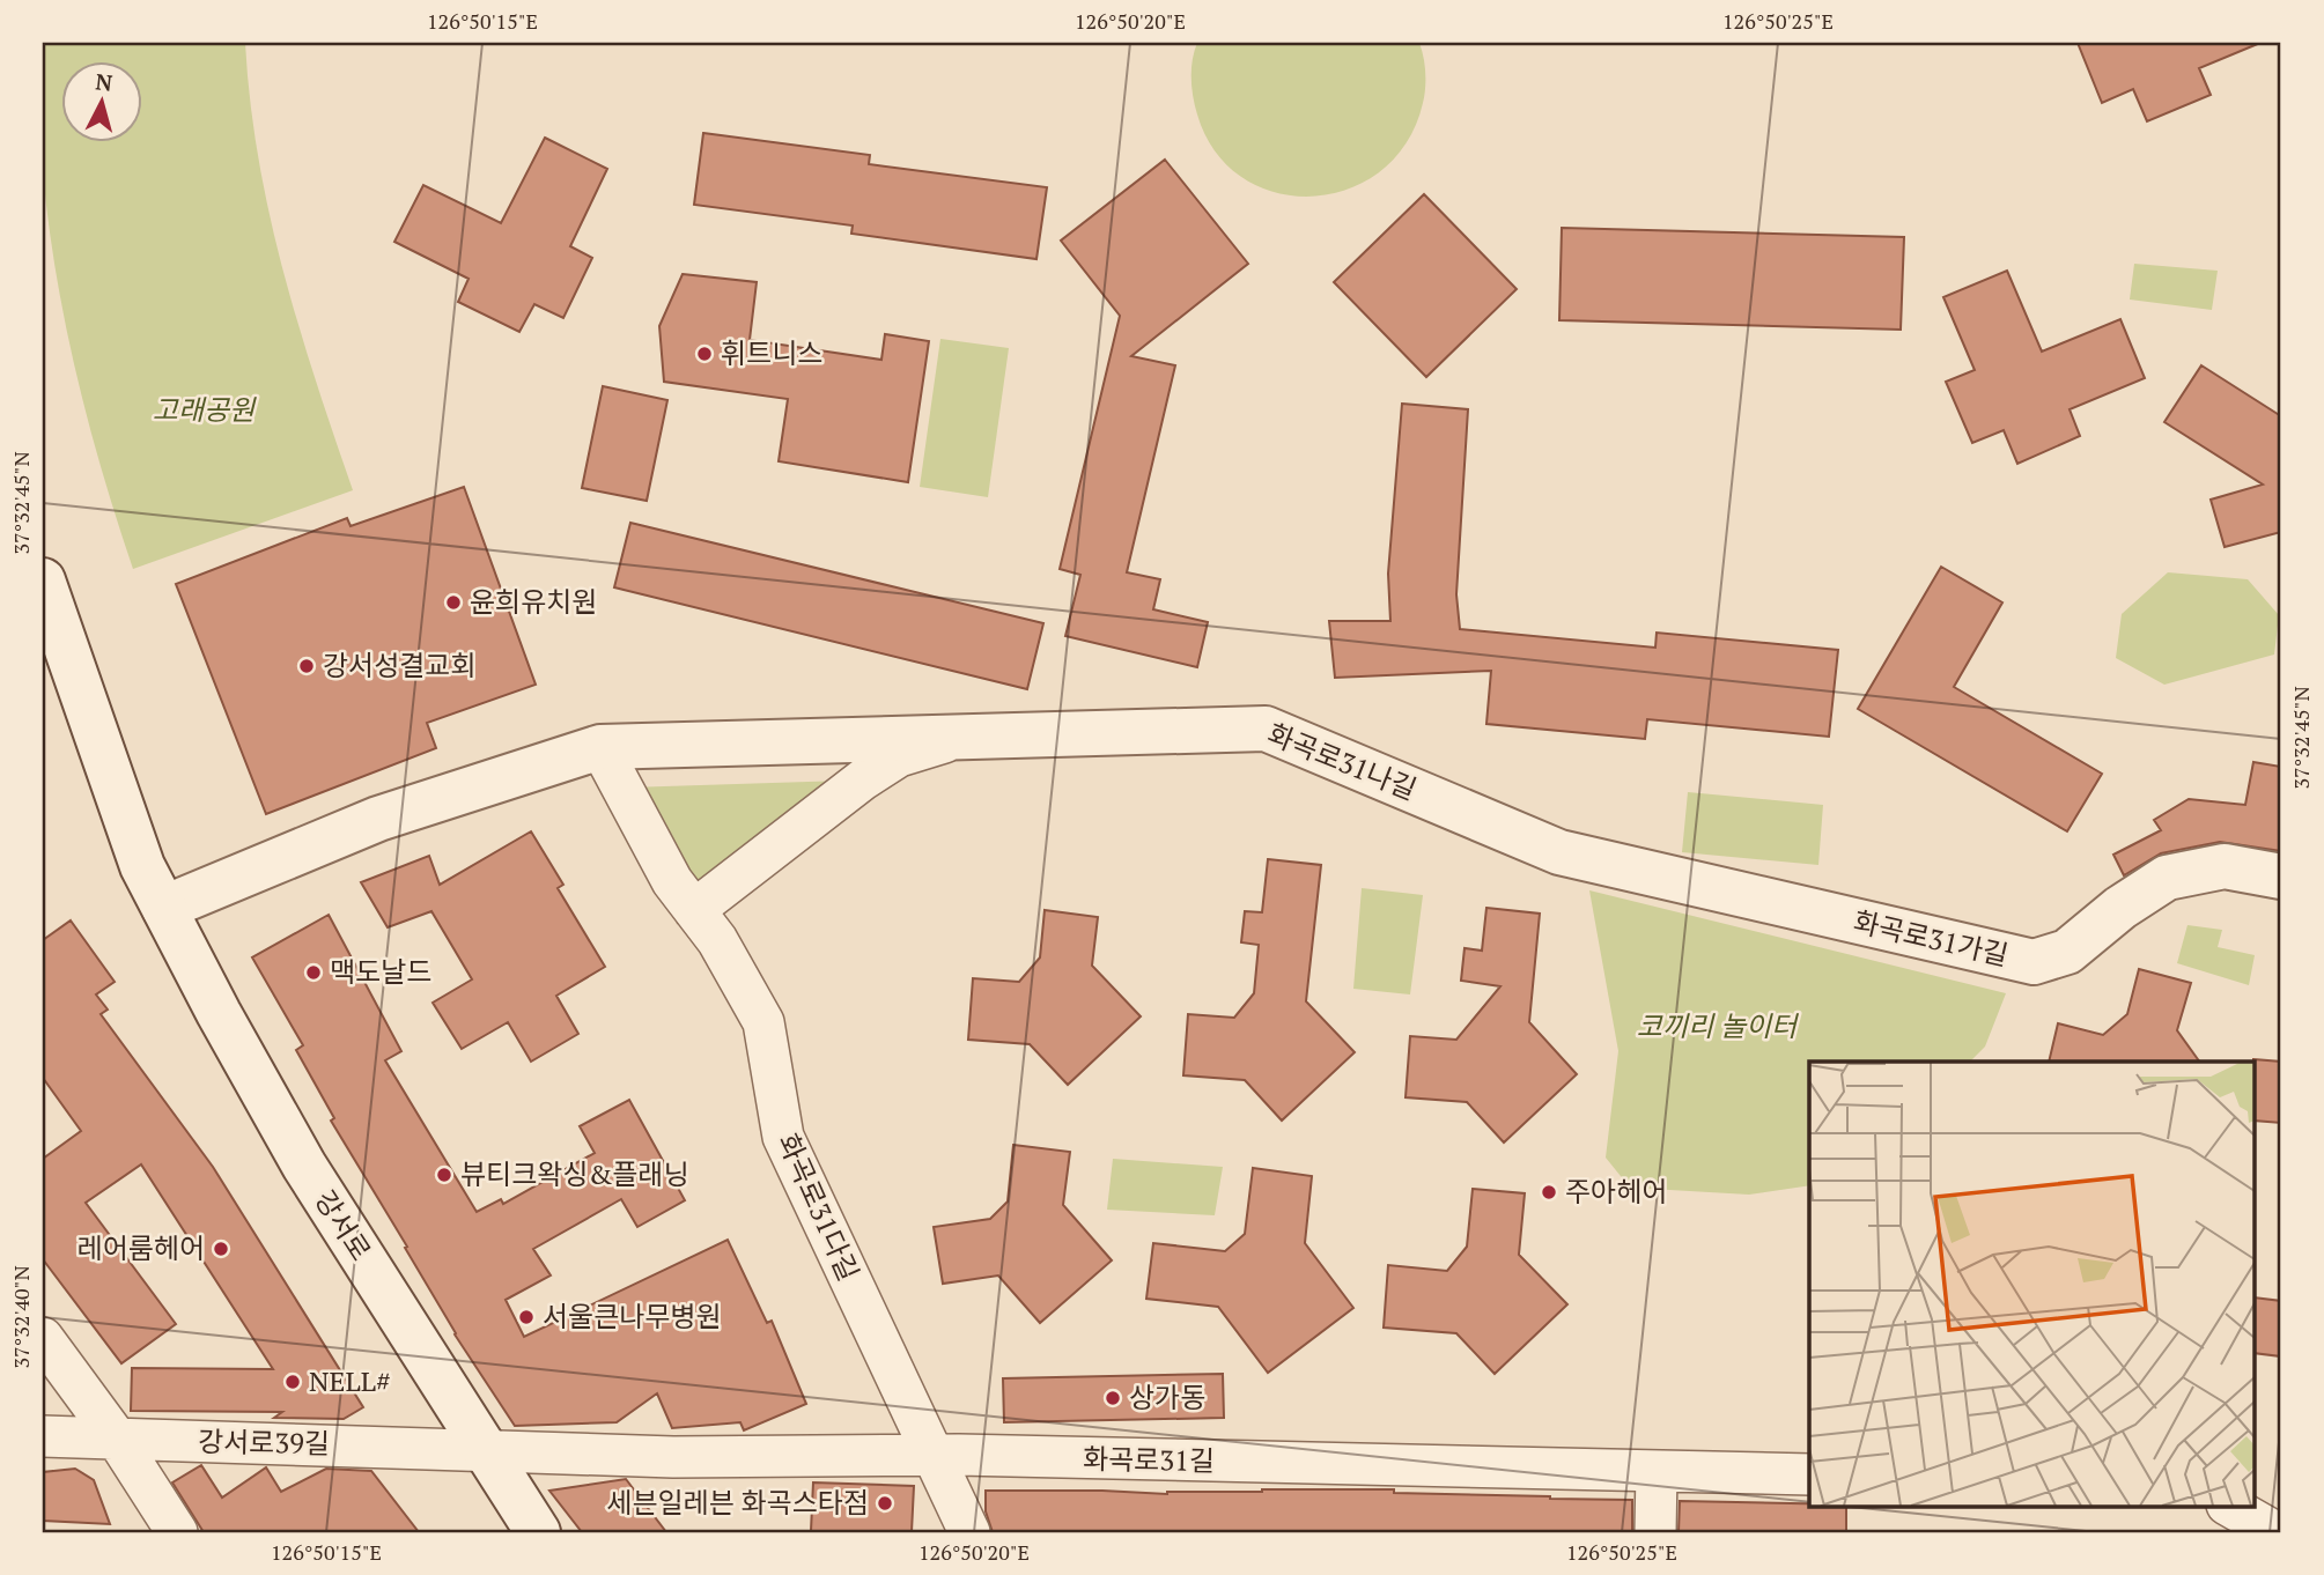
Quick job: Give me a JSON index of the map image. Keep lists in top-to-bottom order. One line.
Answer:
{"streets":{"street":["화곡로31나길","화곡로31가길","화곡로31다길","강서로","강서로39길","화곡로31길"]},"crossings":[["화곡로31나길","화곡로31가길"],["화곡로31나길","화곡로31다길"],["화곡로31다길","화곡로31길"],["강서로","강서로39길"],["강서로","화곡로31길"],["강서로39길","화곡로31길"]],"parks":["고래공원","코끼리 놀이터"],"places":["휘트니스","윤희유치원","강서성결교회","맥도날드","뷰티크왁싱&플래닝","주아헤어","레어룸헤어","서울큰나무병원","NELL#","상가동","세븐일레븐 화곡스타점"],"north":"top","coordinates":["126°50'15\"E","126°50'20\"E","126°50'25\"E","37°32'45\"N","37°32'40\"N"]}
